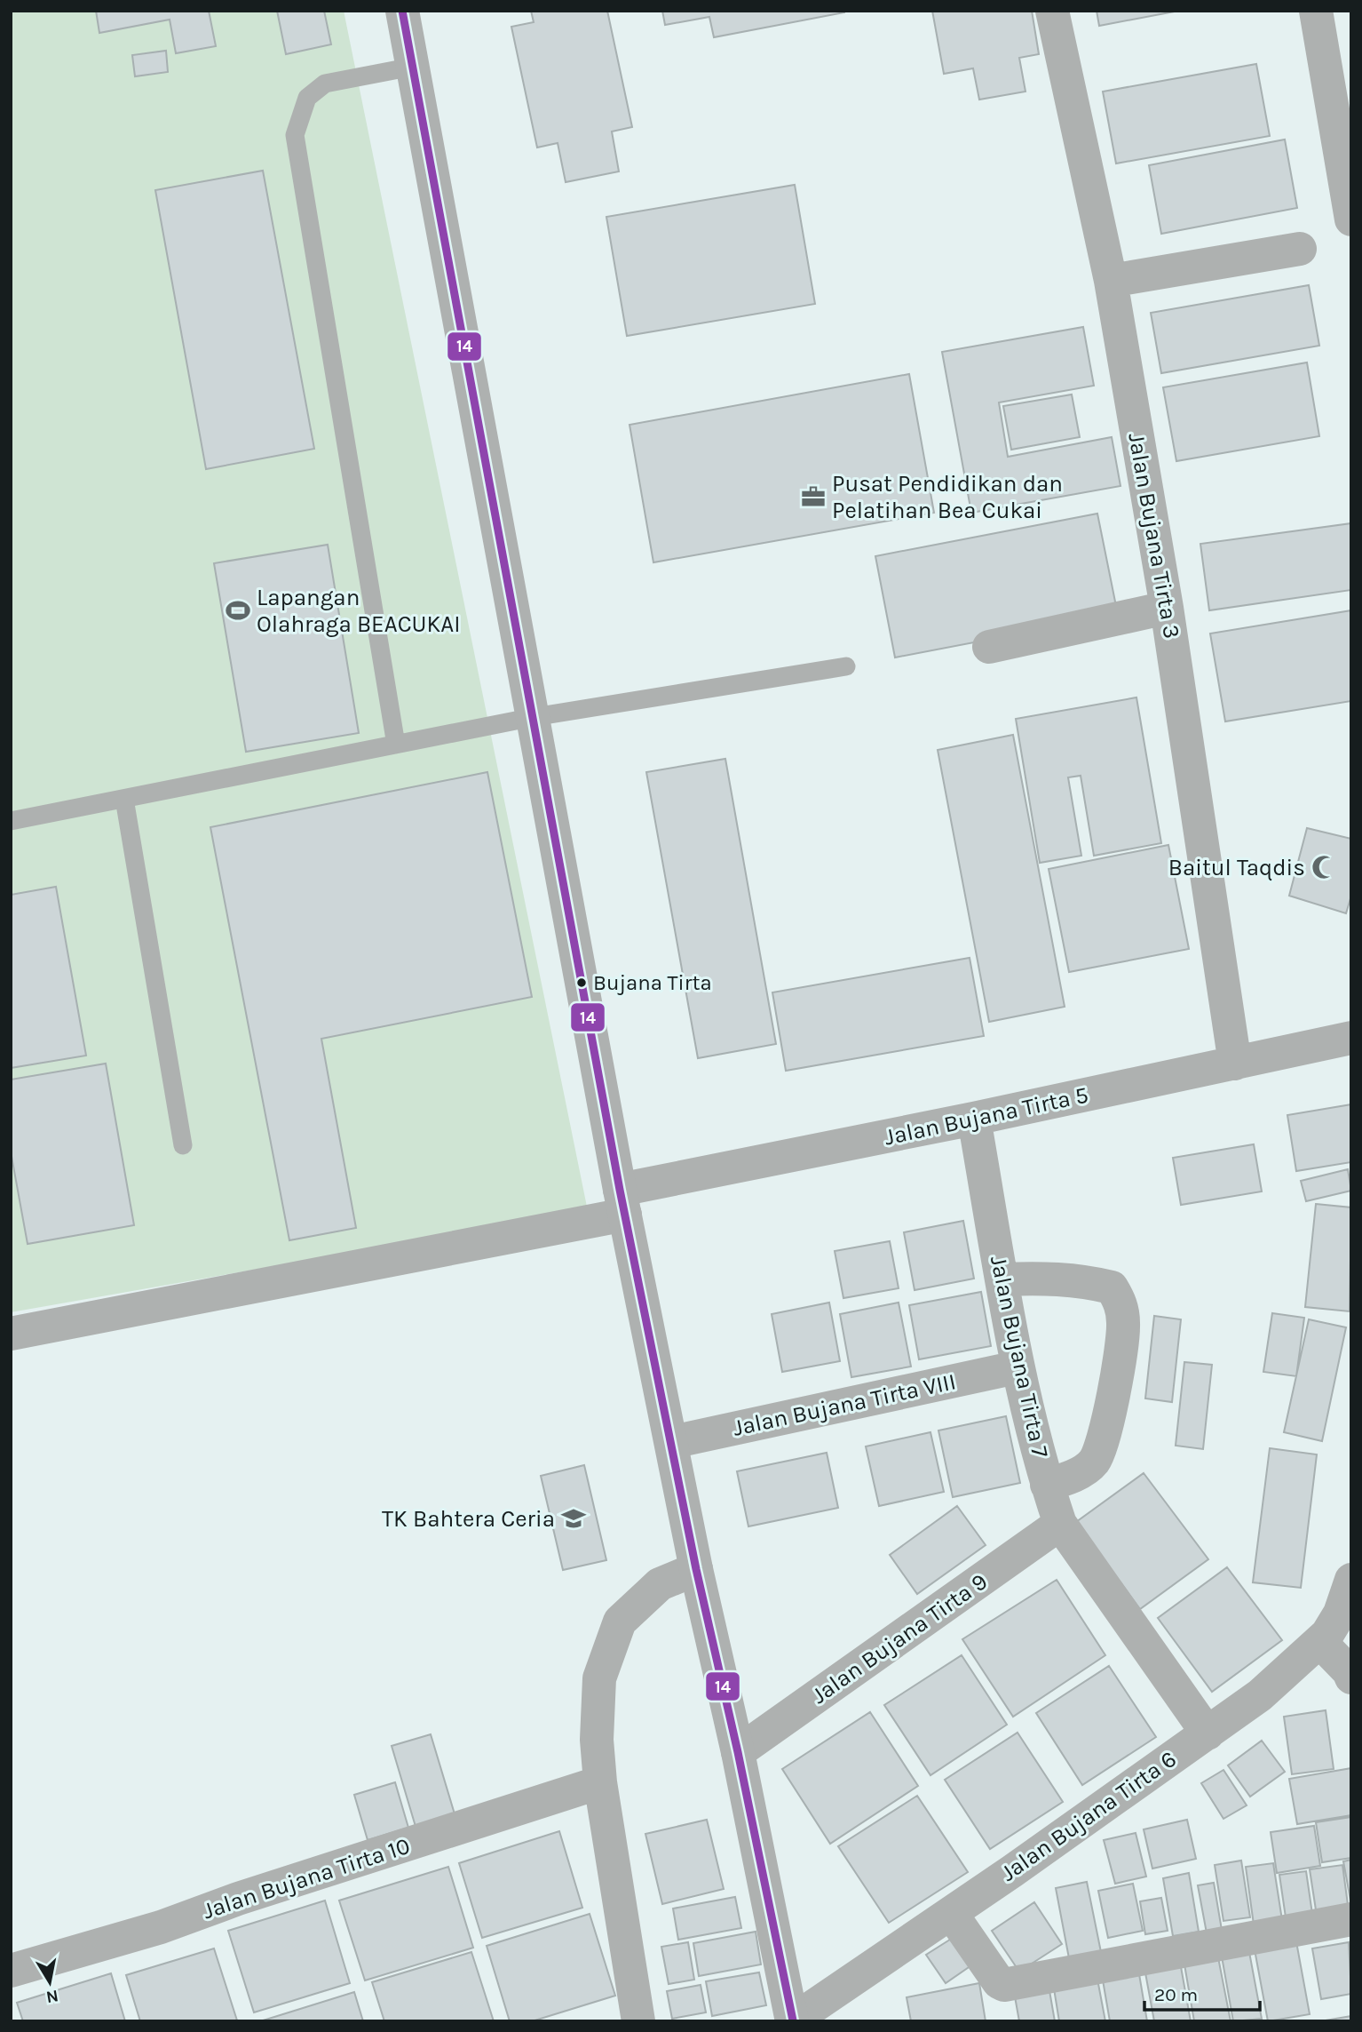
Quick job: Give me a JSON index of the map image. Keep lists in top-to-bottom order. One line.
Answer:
{"streets":{"street":["Jalan Bujana Tirta 3","Jalan Bujana Tirta 5","Jalan Bujana Tirta 7","Jalan Bujana Tirta VIII","Jalan Bujana Tirta 9","Jalan Bujana Tirta 6","Jalan Bujana Tirta 10"]},"crossings":[["Jalan Bujana Tirta 3","Jalan Bujana Tirta 5"],["Jalan Bujana Tirta 5","Jalan Bujana Tirta 7"],["Jalan Bujana Tirta 7","Jalan Bujana Tirta VIII"],["Jalan Bujana Tirta 7","Jalan Bujana Tirta 9"],["Jalan Bujana Tirta 7","Jalan Bujana Tirta 6"]],"places":{"office":["Pusat Pendidikan dan Pelatihan Bea Cukai"],"sports":["Lapangan Olahraga BEACUKAI"],"mosque":["Baitul Taqdis"],"other":["Bujana Tirta"],"school or university":["TK Bahtera Ceria"]},"lines":["transit line 14"],"scale_bar":"20 m","north":"bottom"}
